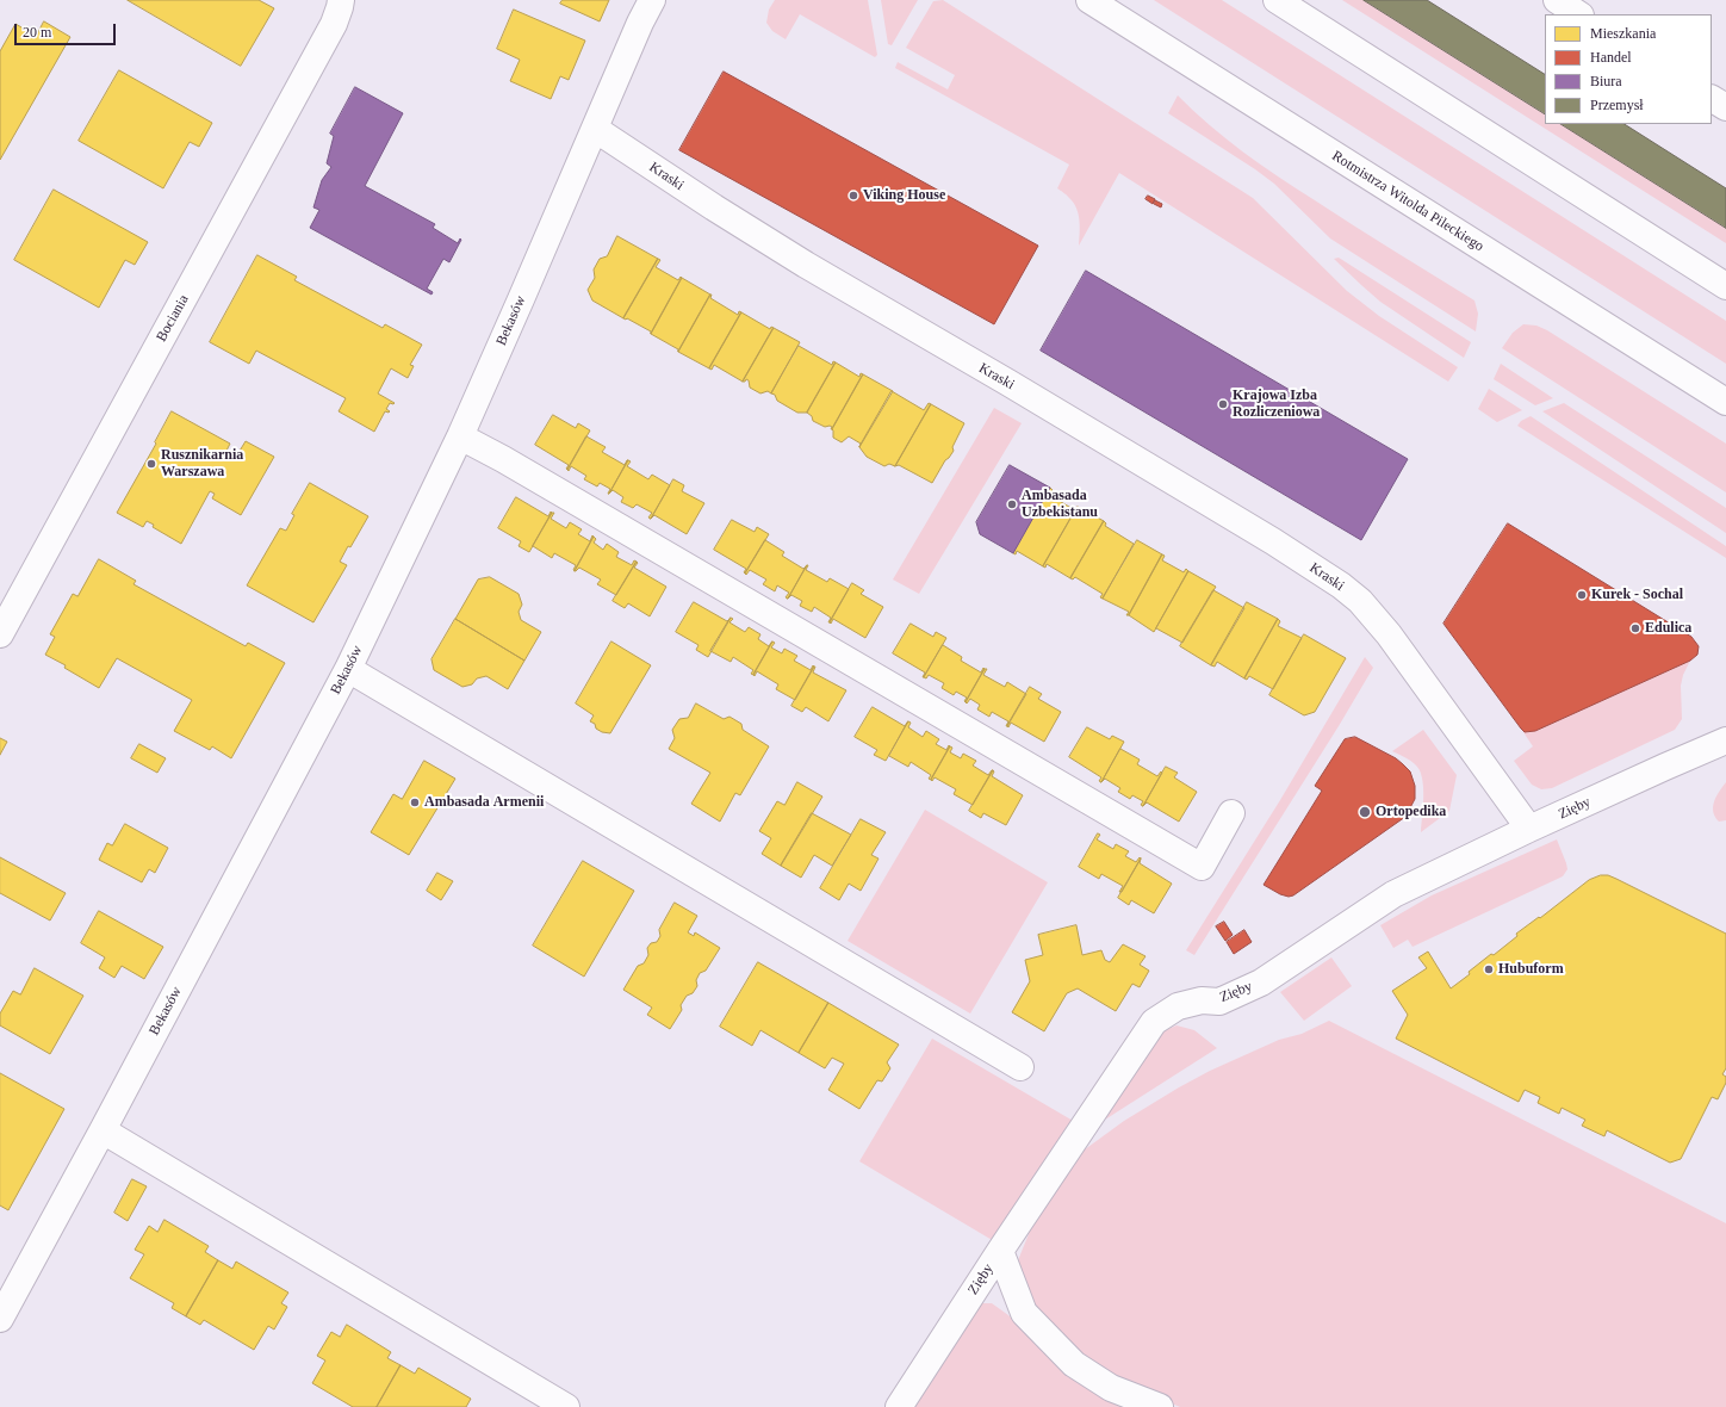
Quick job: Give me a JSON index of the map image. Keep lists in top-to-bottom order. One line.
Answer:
{"streets":{"street":["Kraski","Rotmistrza Witolda Pileckiego","Bociania","Bekasów","Zięby"]},"crossings":[["Kraski","Bekasów"],["Kraski","Zięby"]],"places":["Viking House","Krajowa Izba Rozliczeniowa","Rusznikarnia Warszawa","Ambasada Uzbekistanu","Kurek - Sochal","Edulica","Ambasada Armenii","Ortopedika","Hubuform"],"legend":["Mieszkania","Handel","Biura","Przemysł"],"scale_bar":"20 m"}
